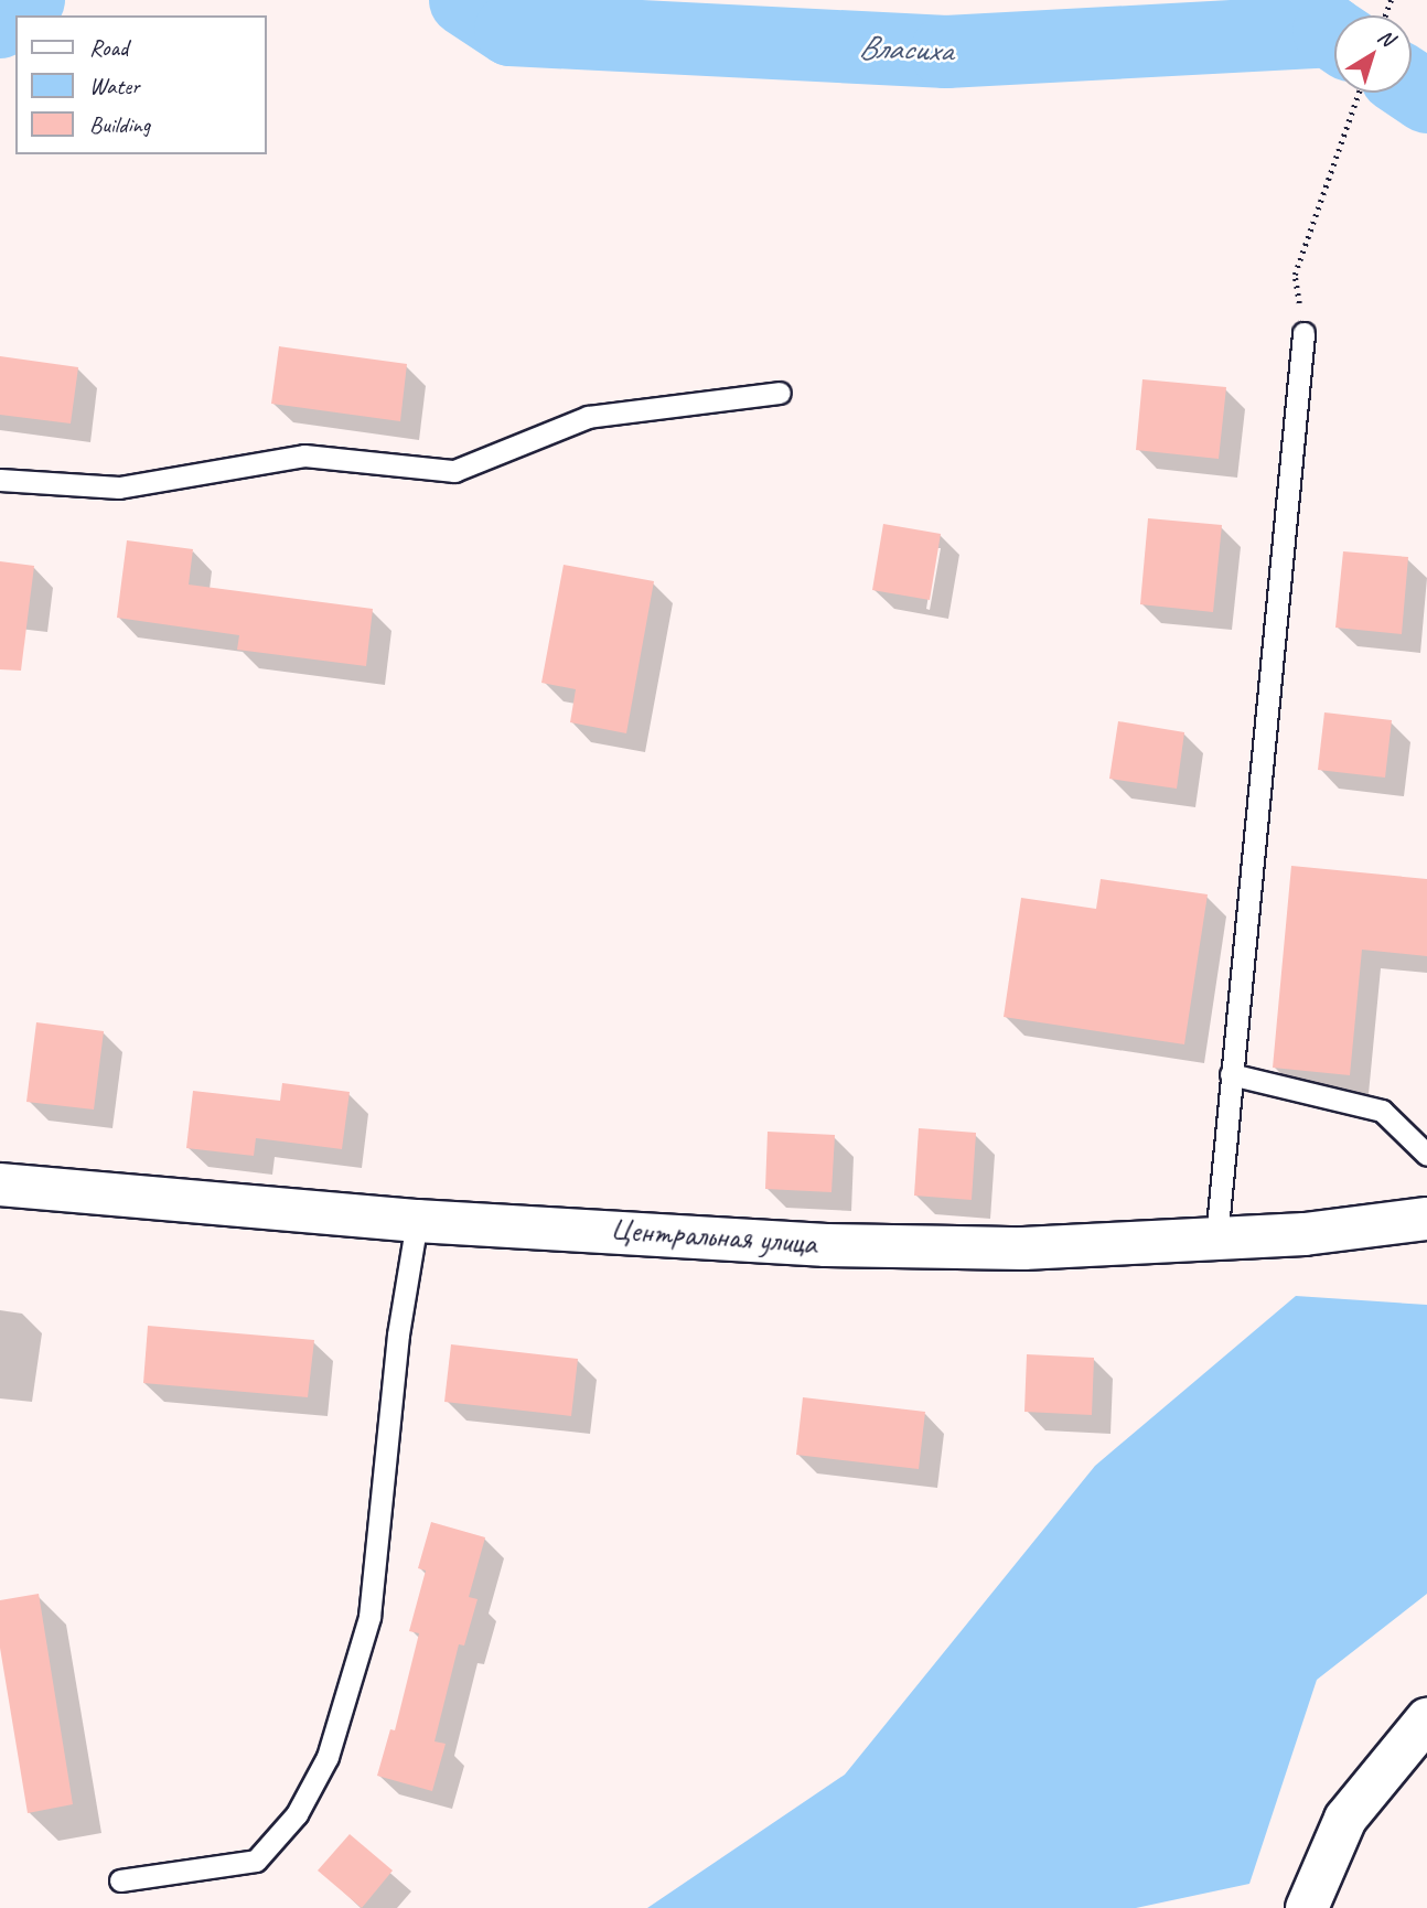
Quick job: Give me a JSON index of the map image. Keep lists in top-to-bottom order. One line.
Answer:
{"streets":{"street":["Центральная улица"]},"water":["Власиха"],"legend":["Road","Water","Building"],"north":"top right"}
